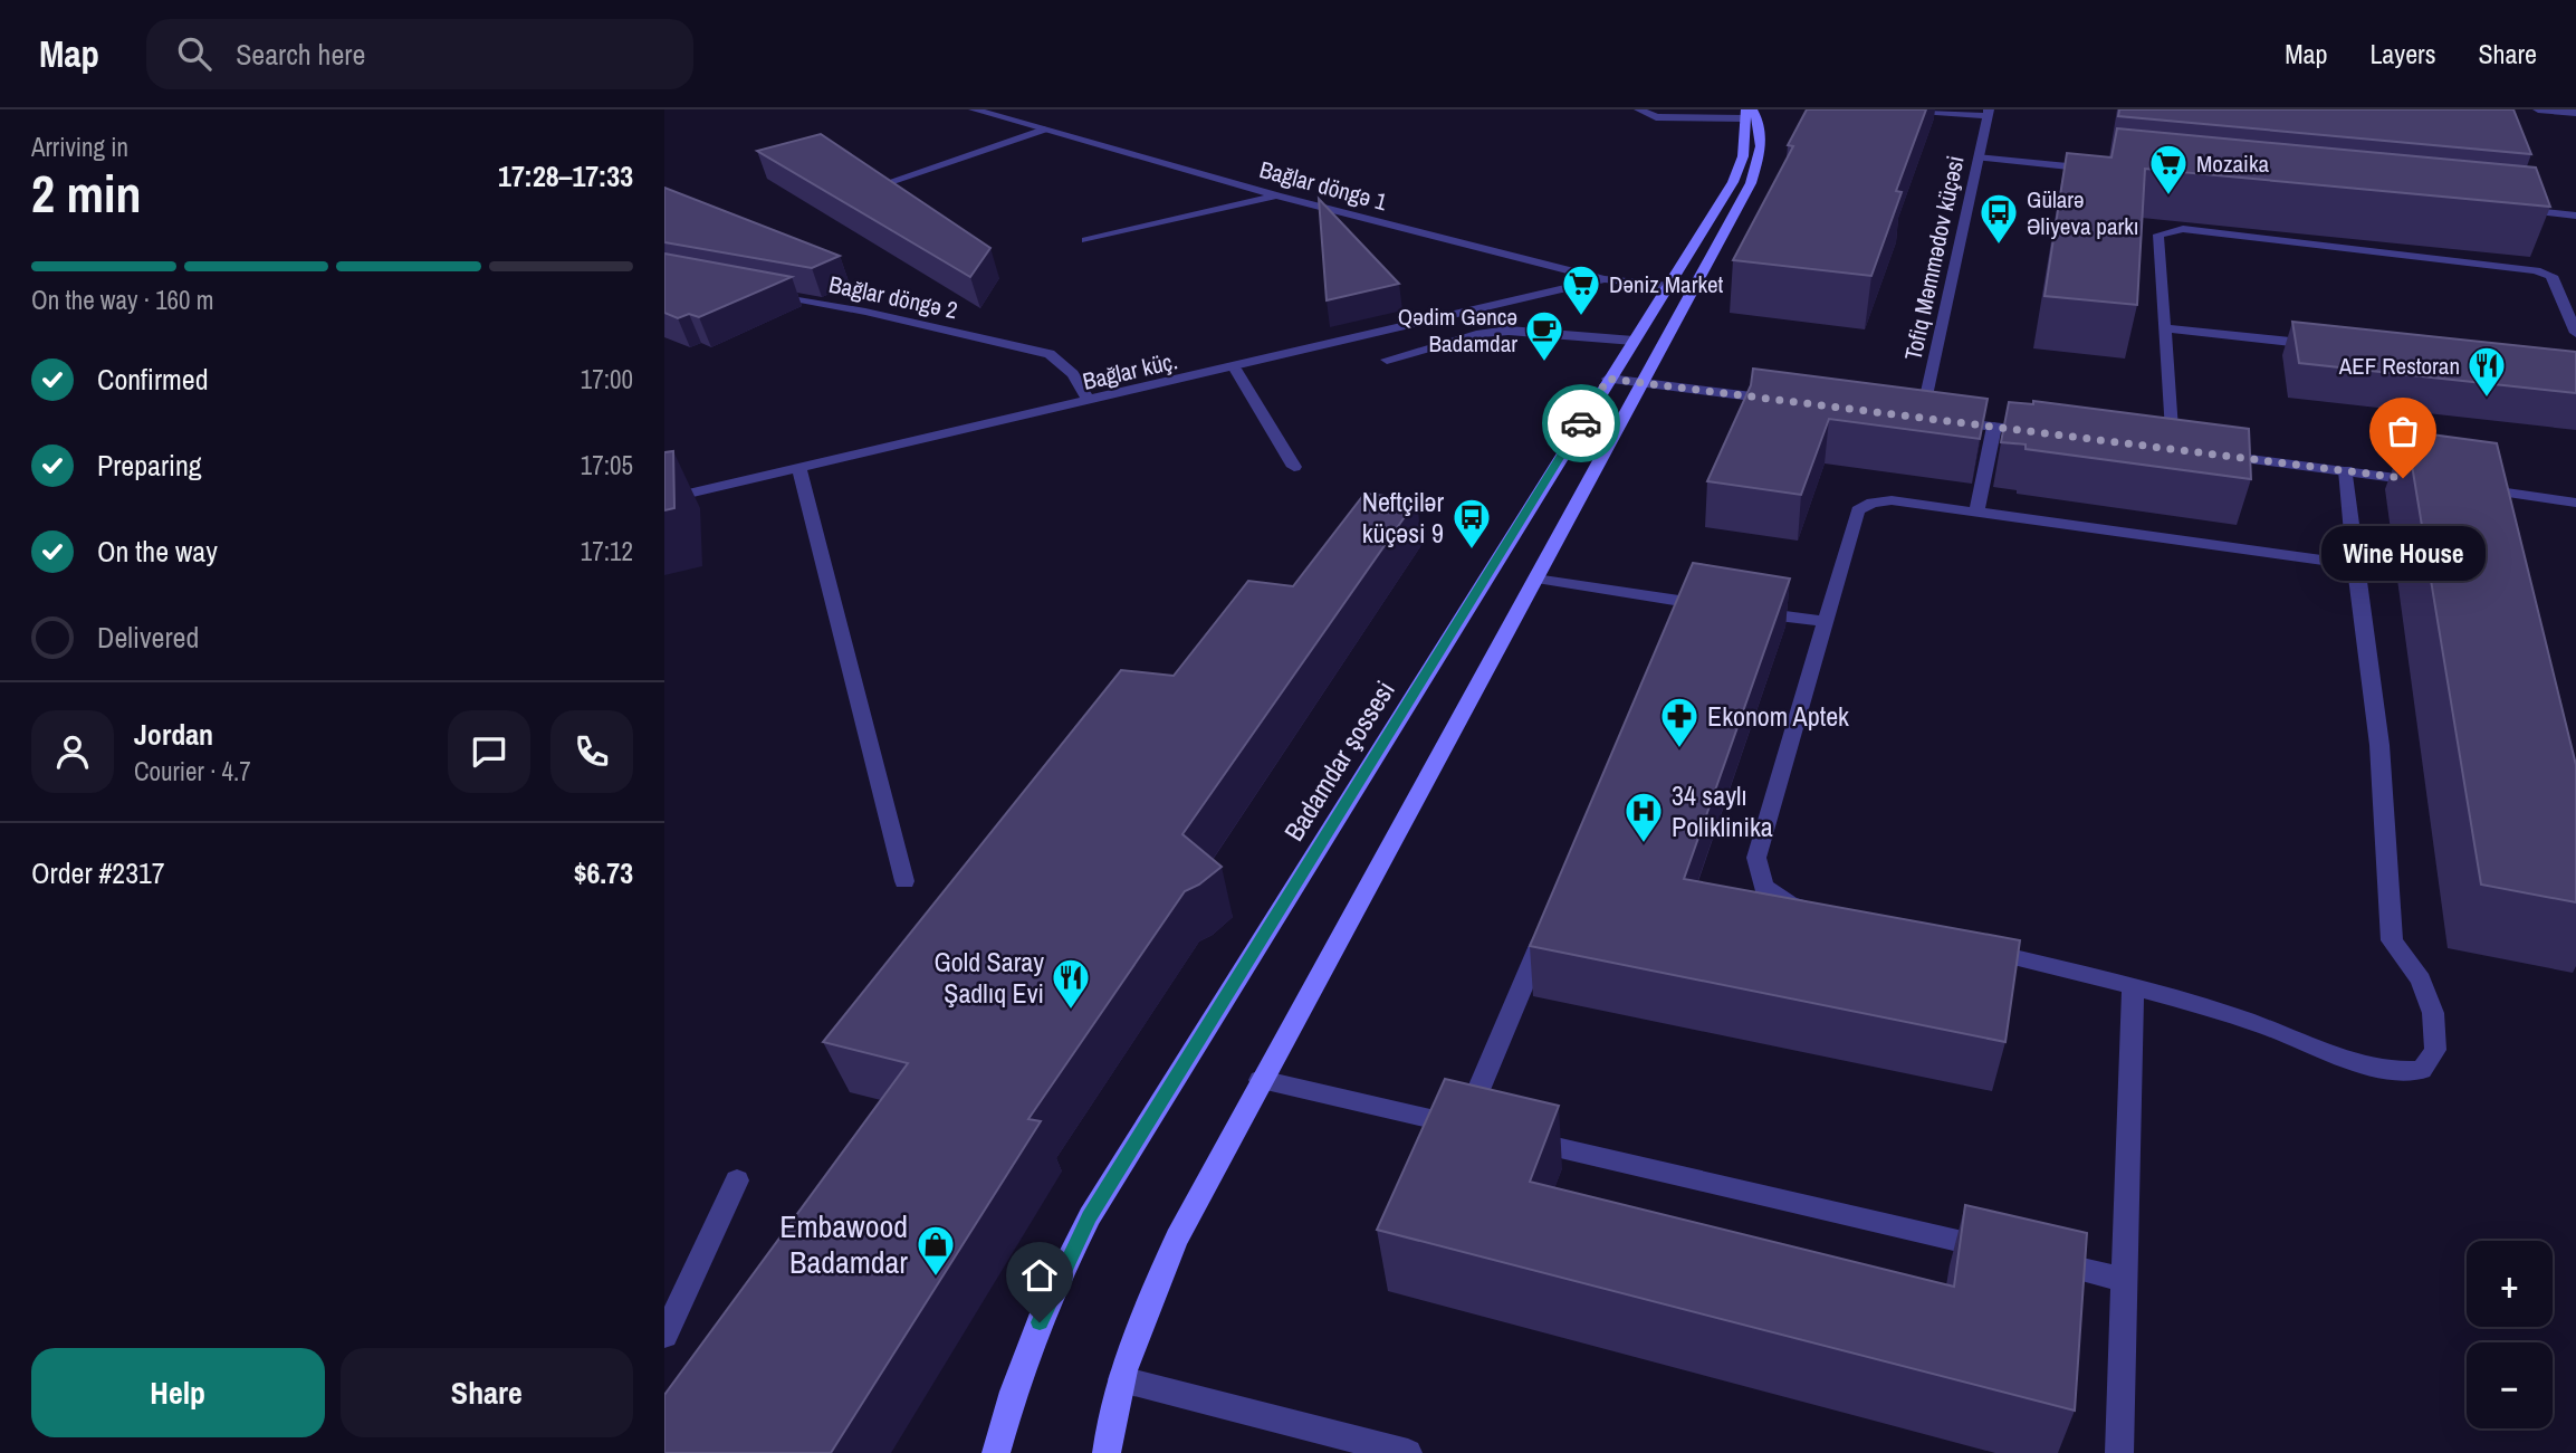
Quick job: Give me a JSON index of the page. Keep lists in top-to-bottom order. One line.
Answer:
{"streets":{"main road":["Badamdar şossesi"],"street":["Bağlar döngə 1","Tofiq Məmmədov küçəsi","Bağlar döngə 2","Bağlar küç."]},"crossings":[["Bağlar döngə 1","Bağlar küç."],["Bağlar döngə 1","Badamdar şossesi"],["Bağlar döngə 2","Bağlar küç."]],"places":{"supermarket":["Mozaika","Dəniz Market"],"bus stop":["Gülarə Əliyeva parkı","Neftçilər küçəsi 9"],"cafe":["Qədim Gəncə Badamdar"],"restaurant":["AEF Restoran","Gold Saray Şadlıq Evi"],"other":["Wine House"],"pharmacy":["Ekonom Aptek"],"hospital":["34 saylı Poliklinika"],"shop":["Embawood Badamdar"]},"page":{"header":"Map","search":"Search here","nav":["Map","Layers","Share"],"heading":["2 min","Arriving in","17:28–17:33"],"panel":["Jordan","Courier · 4.7","Order #2317","$6.73"],"bar":"On the way · 160 m","list":[["Confirmed","17:00"],["Preparing","17:05"],["On the way","17:12"],"Delivered"],"bubble":"Wine House","map_buttons":["+","−"],"buttons":["Help","Share"]}}
